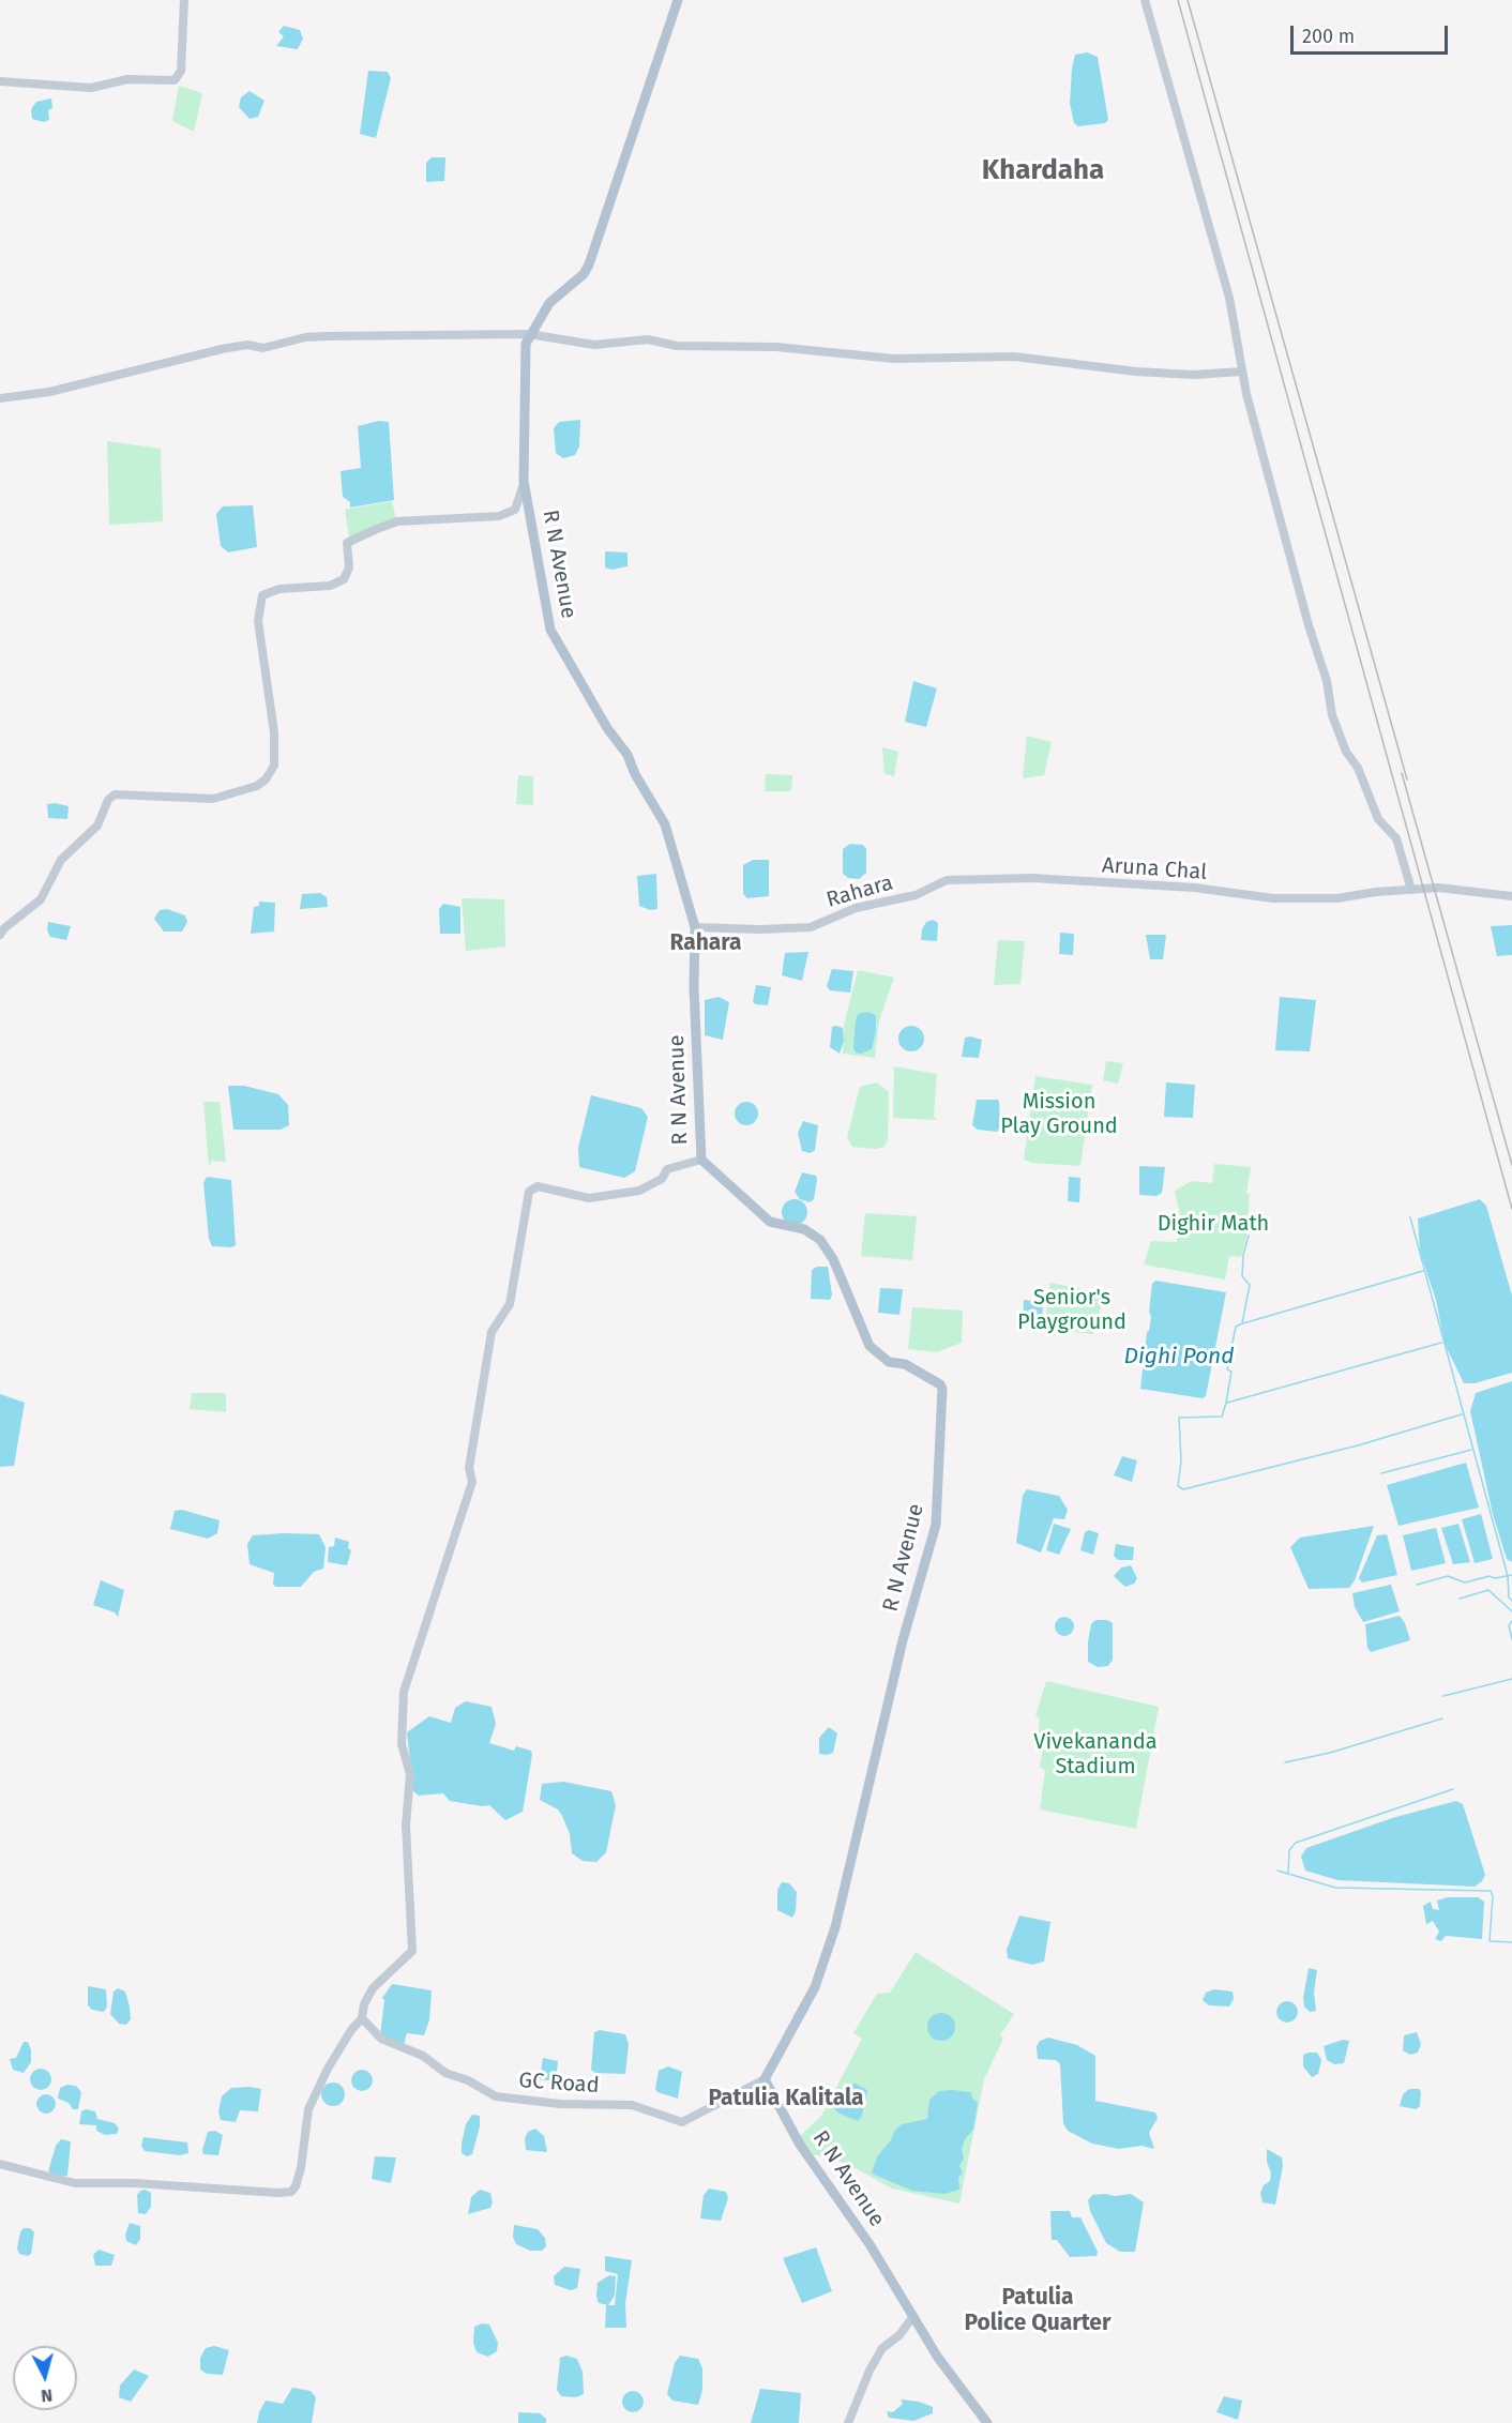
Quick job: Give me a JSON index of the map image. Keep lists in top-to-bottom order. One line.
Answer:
{"streets":{"main road":["R N Avenue"],"street":["Aruna Chal","Rahara","GC Road"]},"crossings":[["R N Avenue","Rahara"],["R N Avenue","GC Road"],["Aruna Chal","Rahara"]],"districts":["Khardaha","Rahara","Patulia Kalitala","Patulia Police Quarter"],"water":["Dighi Pond"],"parks":["Mission Play Ground","Dighir Math","Senior's Playground","Vivekananda Stadium"],"scale_bar":"200 m","north":"bottom"}
